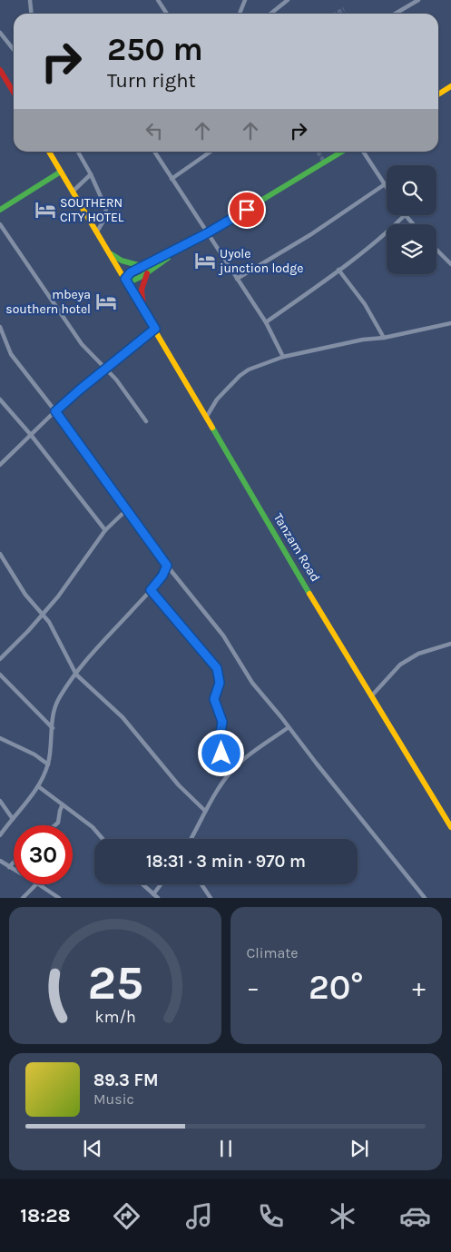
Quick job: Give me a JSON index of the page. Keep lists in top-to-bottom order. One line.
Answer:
{"streets":{"main road":["Tanzam Road"]},"places":{"hotel":["SOUTHERN CITY HOTEL","Uyole junction lodge","mbeya southern hotel"]},"page":{"turn":["250 m","Turn right"],"limit":"30","trip":"18:31 · 3 min · 970 m","tile":"Climate","heat":["−","20°","+"],"song":["89.3 FM","Music"],"tabs":"18:28","gauge":["25","km/h"]}}
